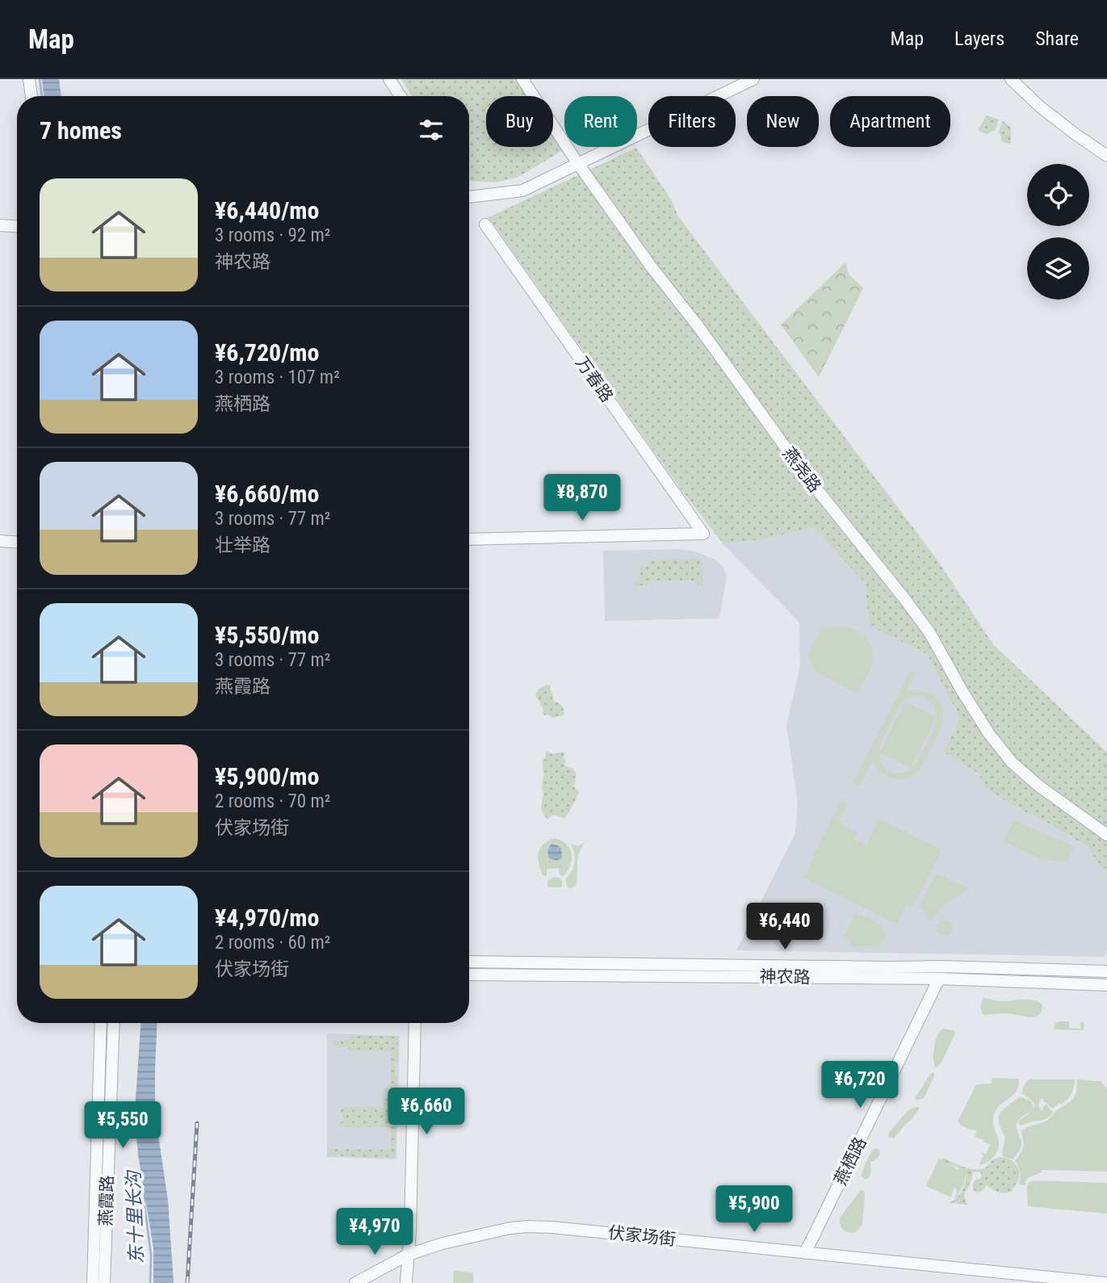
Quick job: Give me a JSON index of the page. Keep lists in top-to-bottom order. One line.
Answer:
{"streets":{"street":["万春路","燕尧路","神农路","燕栖路","燕霞路","伏家场街"]},"crossings":[["神农路","燕栖路"],["燕栖路","伏家场街"]],"water":["东十里长沟"],"page":{"header":"Map","nav":["Map","Layers","Share"],"chip":["Buy","Rent","Filters","New","Apartment"],"heading":"7 homes","list":[{"name":"¥6,440/mo","note":"3 rooms · 92 m² · 神农路"},{"name":"¥6,720/mo","note":"3 rooms · 107 m² · 燕栖路"},{"name":"¥6,660/mo","note":"3 rooms · 77 m² · 壮举路"},{"name":"¥5,550/mo","note":"3 rooms · 77 m² · 燕霞路"},{"name":"¥5,900/mo","note":"2 rooms · 70 m² · 伏家场街"},{"name":"¥4,970/mo","note":"2 rooms · 60 m² · 伏家场街"}],"price":["¥8,870","¥6,440","¥6,720","¥6,660","¥5,550","¥5,900","¥4,970"]}}
